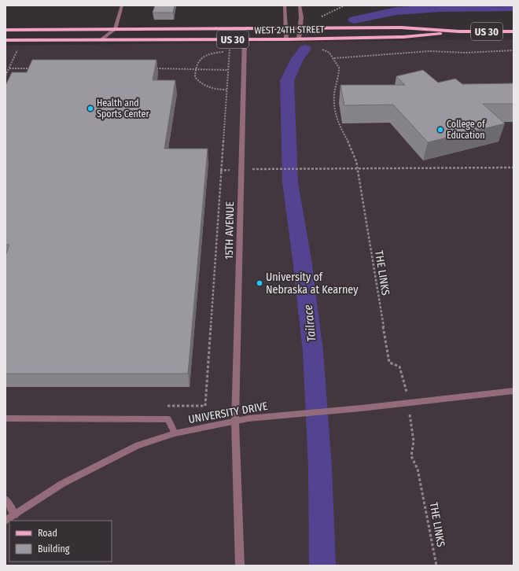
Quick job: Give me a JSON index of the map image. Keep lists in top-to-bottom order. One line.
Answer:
{"streets":{"main road":["WEST 24TH STREET","US 30"],"street":["15TH AVENUE","UNIVERSITY DRIVE"],"path":["THE LINKS"]},"crossings":[["WEST 24TH STREET","15TH AVENUE"],["15TH AVENUE","UNIVERSITY DRIVE"],["THE LINKS","UNIVERSITY DRIVE"]],"water":["Tailrace"],"places":["Health and Sports Center","College of Education","University of Nebraska at Kearney"],"legend":["Road","Building"]}
